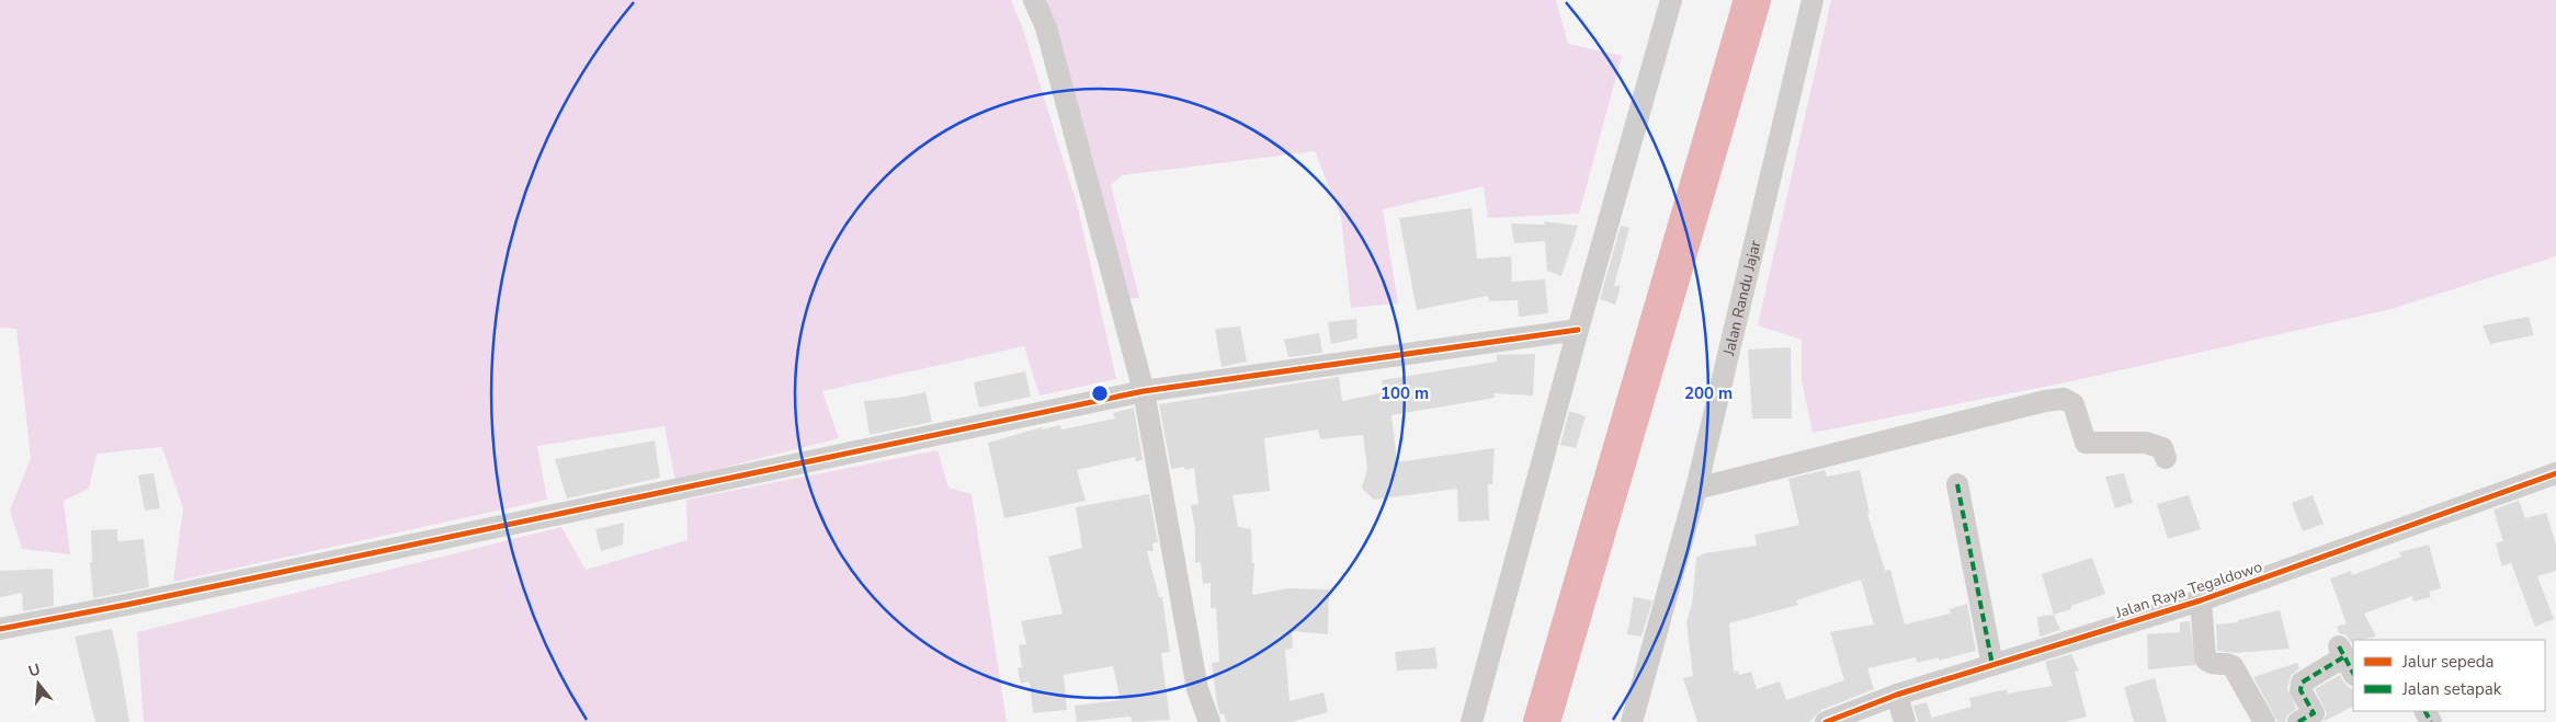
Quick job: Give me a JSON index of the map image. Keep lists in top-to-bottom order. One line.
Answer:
{"streets":{"street":["Jalan Randu Jajar","Jalan Raya Tegaldowo"]},"legend":["Jalur sepeda","Jalan setapak"],"north":"top","rings":["100 m","200 m"]}
